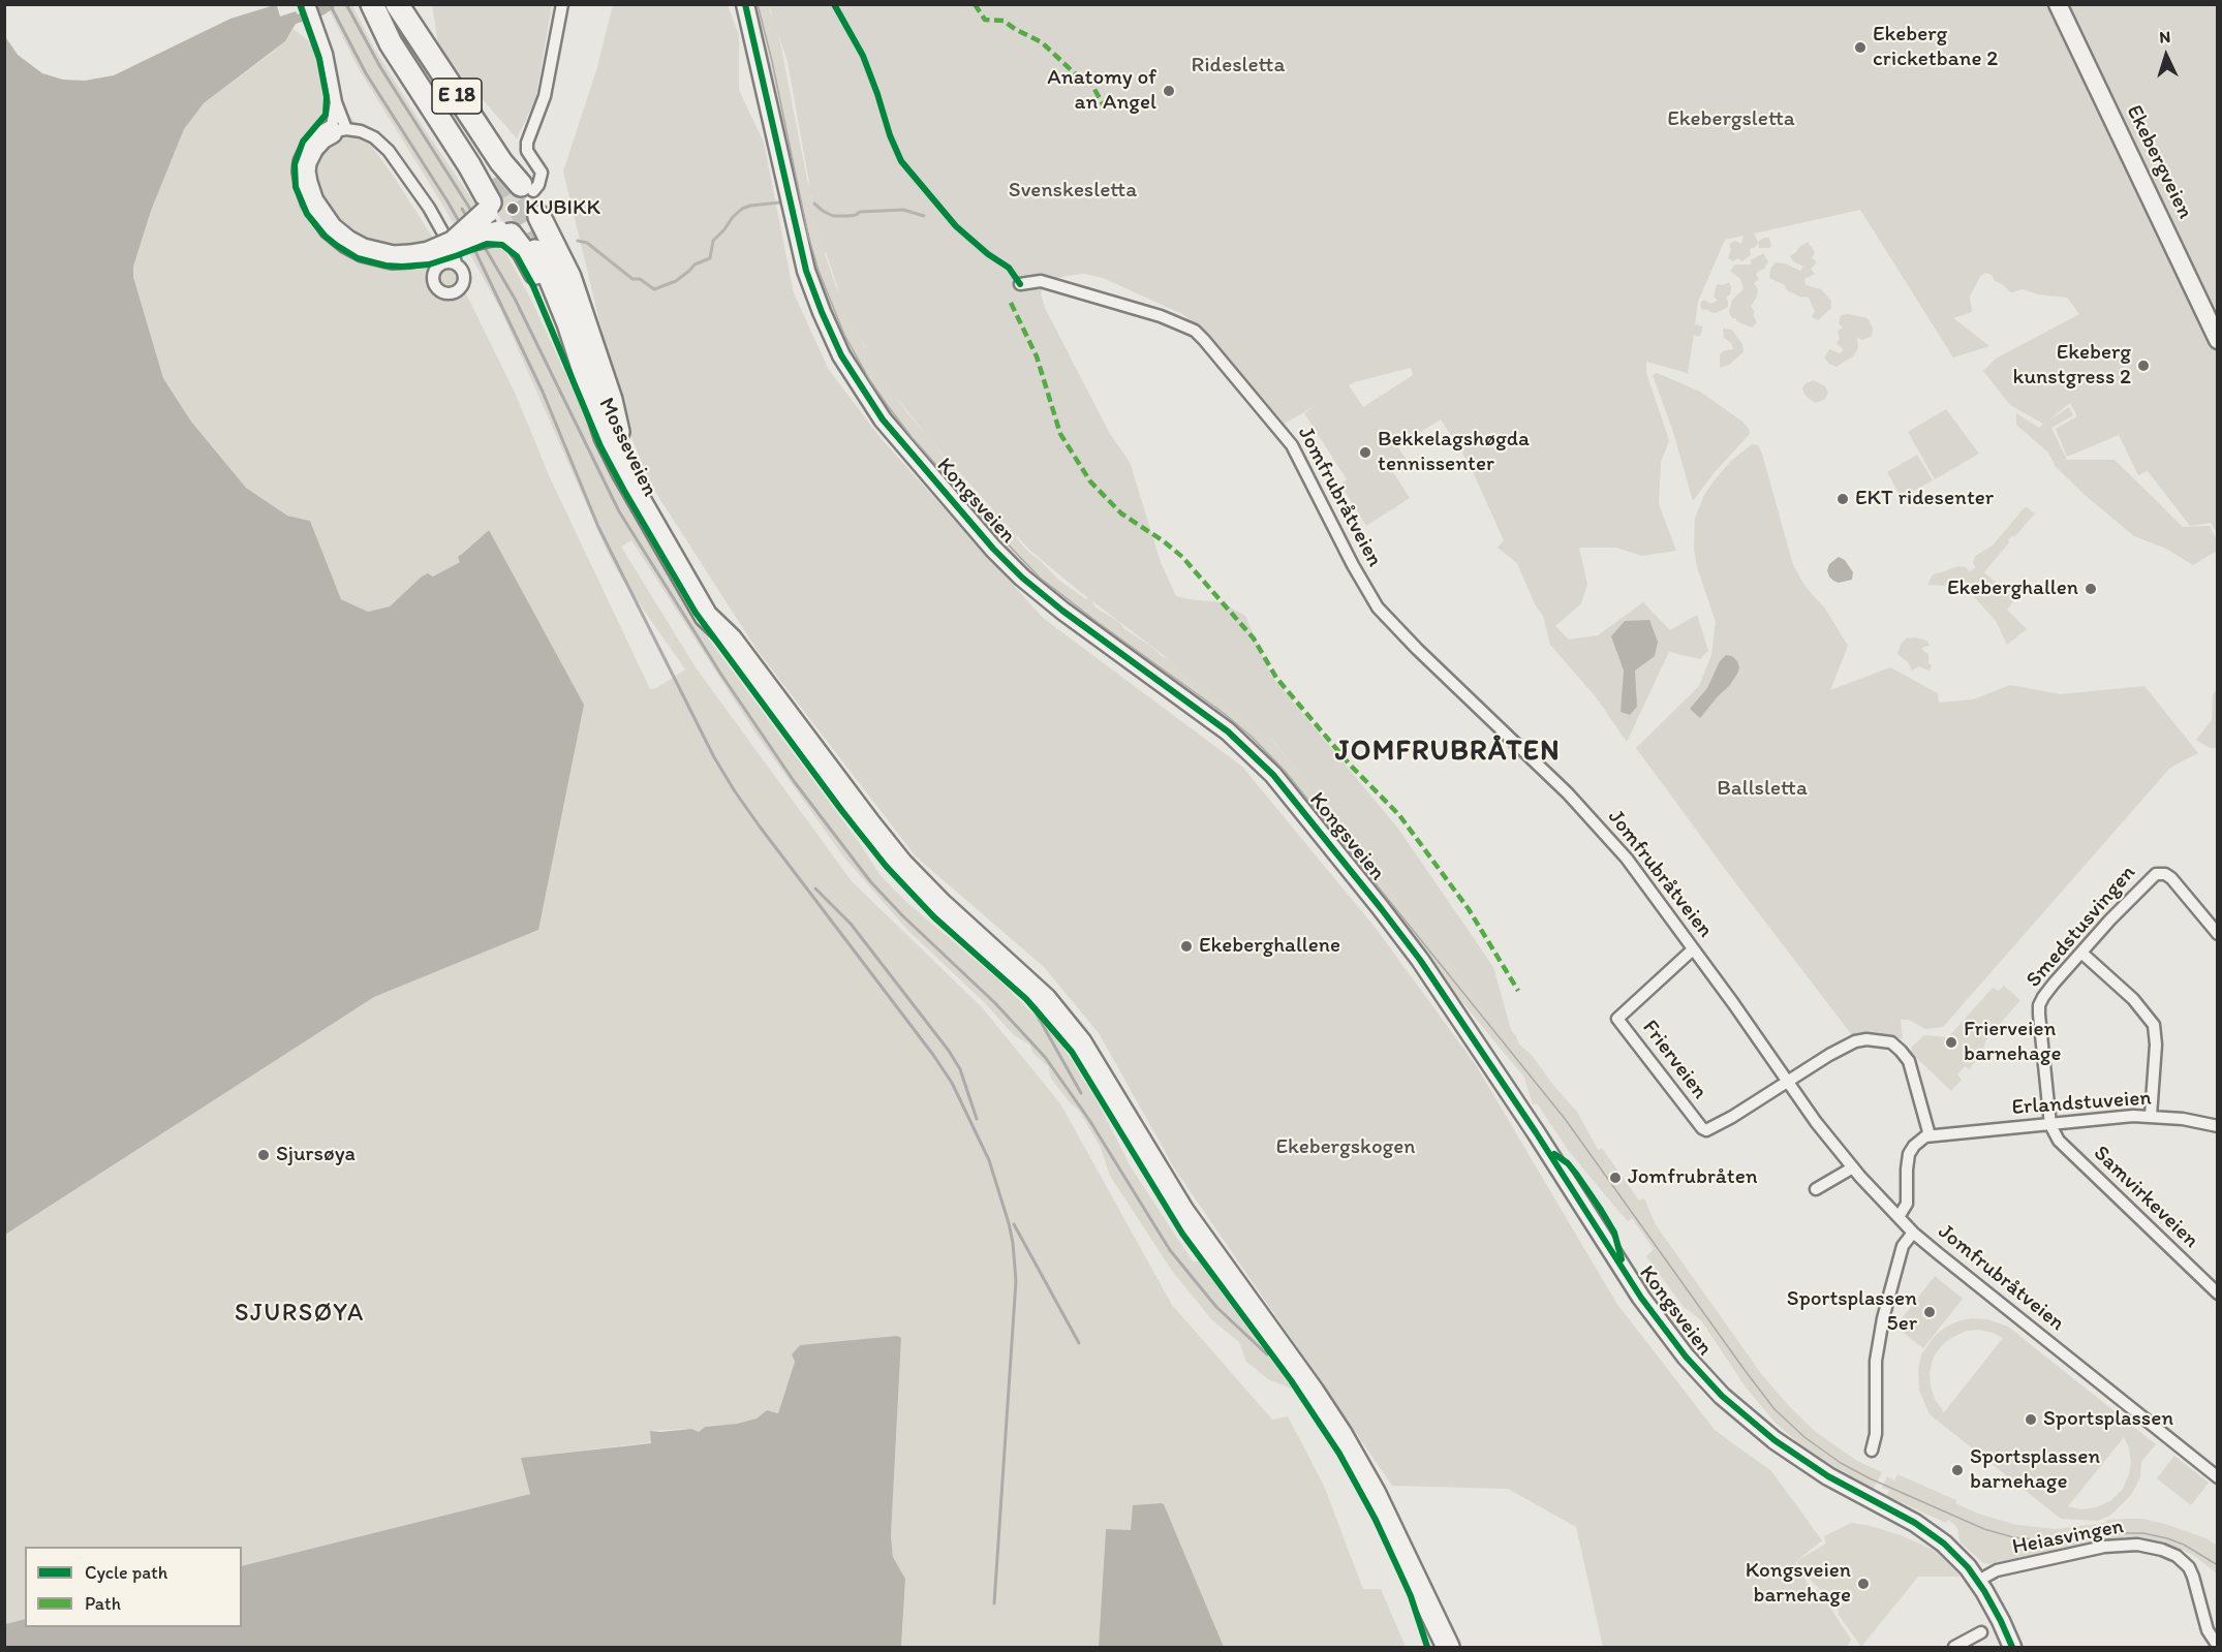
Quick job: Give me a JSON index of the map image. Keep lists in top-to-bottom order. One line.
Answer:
{"streets":{"highway":["E 18","Mosseveien"],"main road":["Ekebergveien","Kongsveien"],"street":["Jomfrubråtveien","Smedstusvingen","Frierveien","Erlandstuveien","Samvirkeveien","Heiasvingen"]},"crossings":[["E 18","Mosseveien"],["Jomfrubråtveien","Frierveien"],["Kongsveien","Heiasvingen"],["Smedstusvingen","Erlandstuveien"],["Smedstusvingen","Samvirkeveien"],["Erlandstuveien","Samvirkeveien"]],"districts":["JOMFRUBRÅTEN","SJURSØYA"],"parks":["Ridesletta","Ekebergsletta","Svenskesletta","Ballsletta","Ekebergskogen"],"places":["Ekeberg cricketbane 2","Anatomy of an Angel","KUBIKK","Ekeberg kunstgress 2","Bekkelagshøgda tennissenter","EKT ridesenter","Ekeberghallen","Ekeberghallene","Frierveien barnehage","Sjursøya","Jomfrubråten","Sportsplassen 5er","Sportsplassen","Sportsplassen barnehage","Kongsveien barnehage"],"legend":["Cycle path","Path"],"north":"top"}
